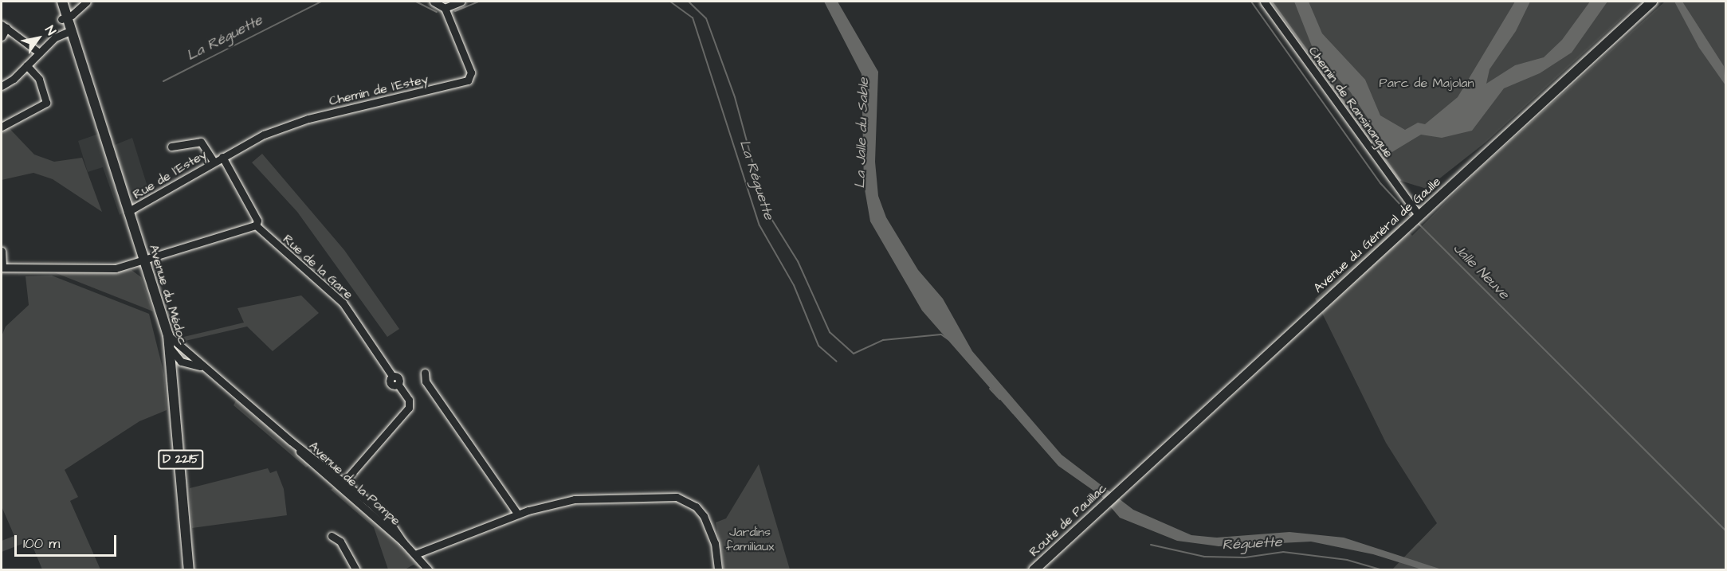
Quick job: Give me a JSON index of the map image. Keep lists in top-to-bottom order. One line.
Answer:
{"streets":{"main road":["Avenue du Général de Gaulle","Avenue du Médoc","D 2215","Route de Pauillac"],"street":["Chemin de l'Estey","Chemin de Ransinangue","Rue de l'Estey","Rue de la Gare","Avenue de la Pompe"]},"crossings":[["Chemin de l'Estey","Rue de l'Estey"],["Chemin de Ransinangue","Avenue du Général de Gaulle"],["Rue de l'Estey","Avenue du Médoc"],["Avenue du Général de Gaulle","Route de Pauillac"],["Rue de la Gare","Avenue de la Pompe"],["Avenue du Médoc","Avenue de la Pompe"]],"water":["La Réguette","La Jalle du Sable","Jalle Neuve","Réguette"],"parks":["Parc de Majolan","Jardins familiaux"],"scale_bar":"100 m","north":"top right"}
